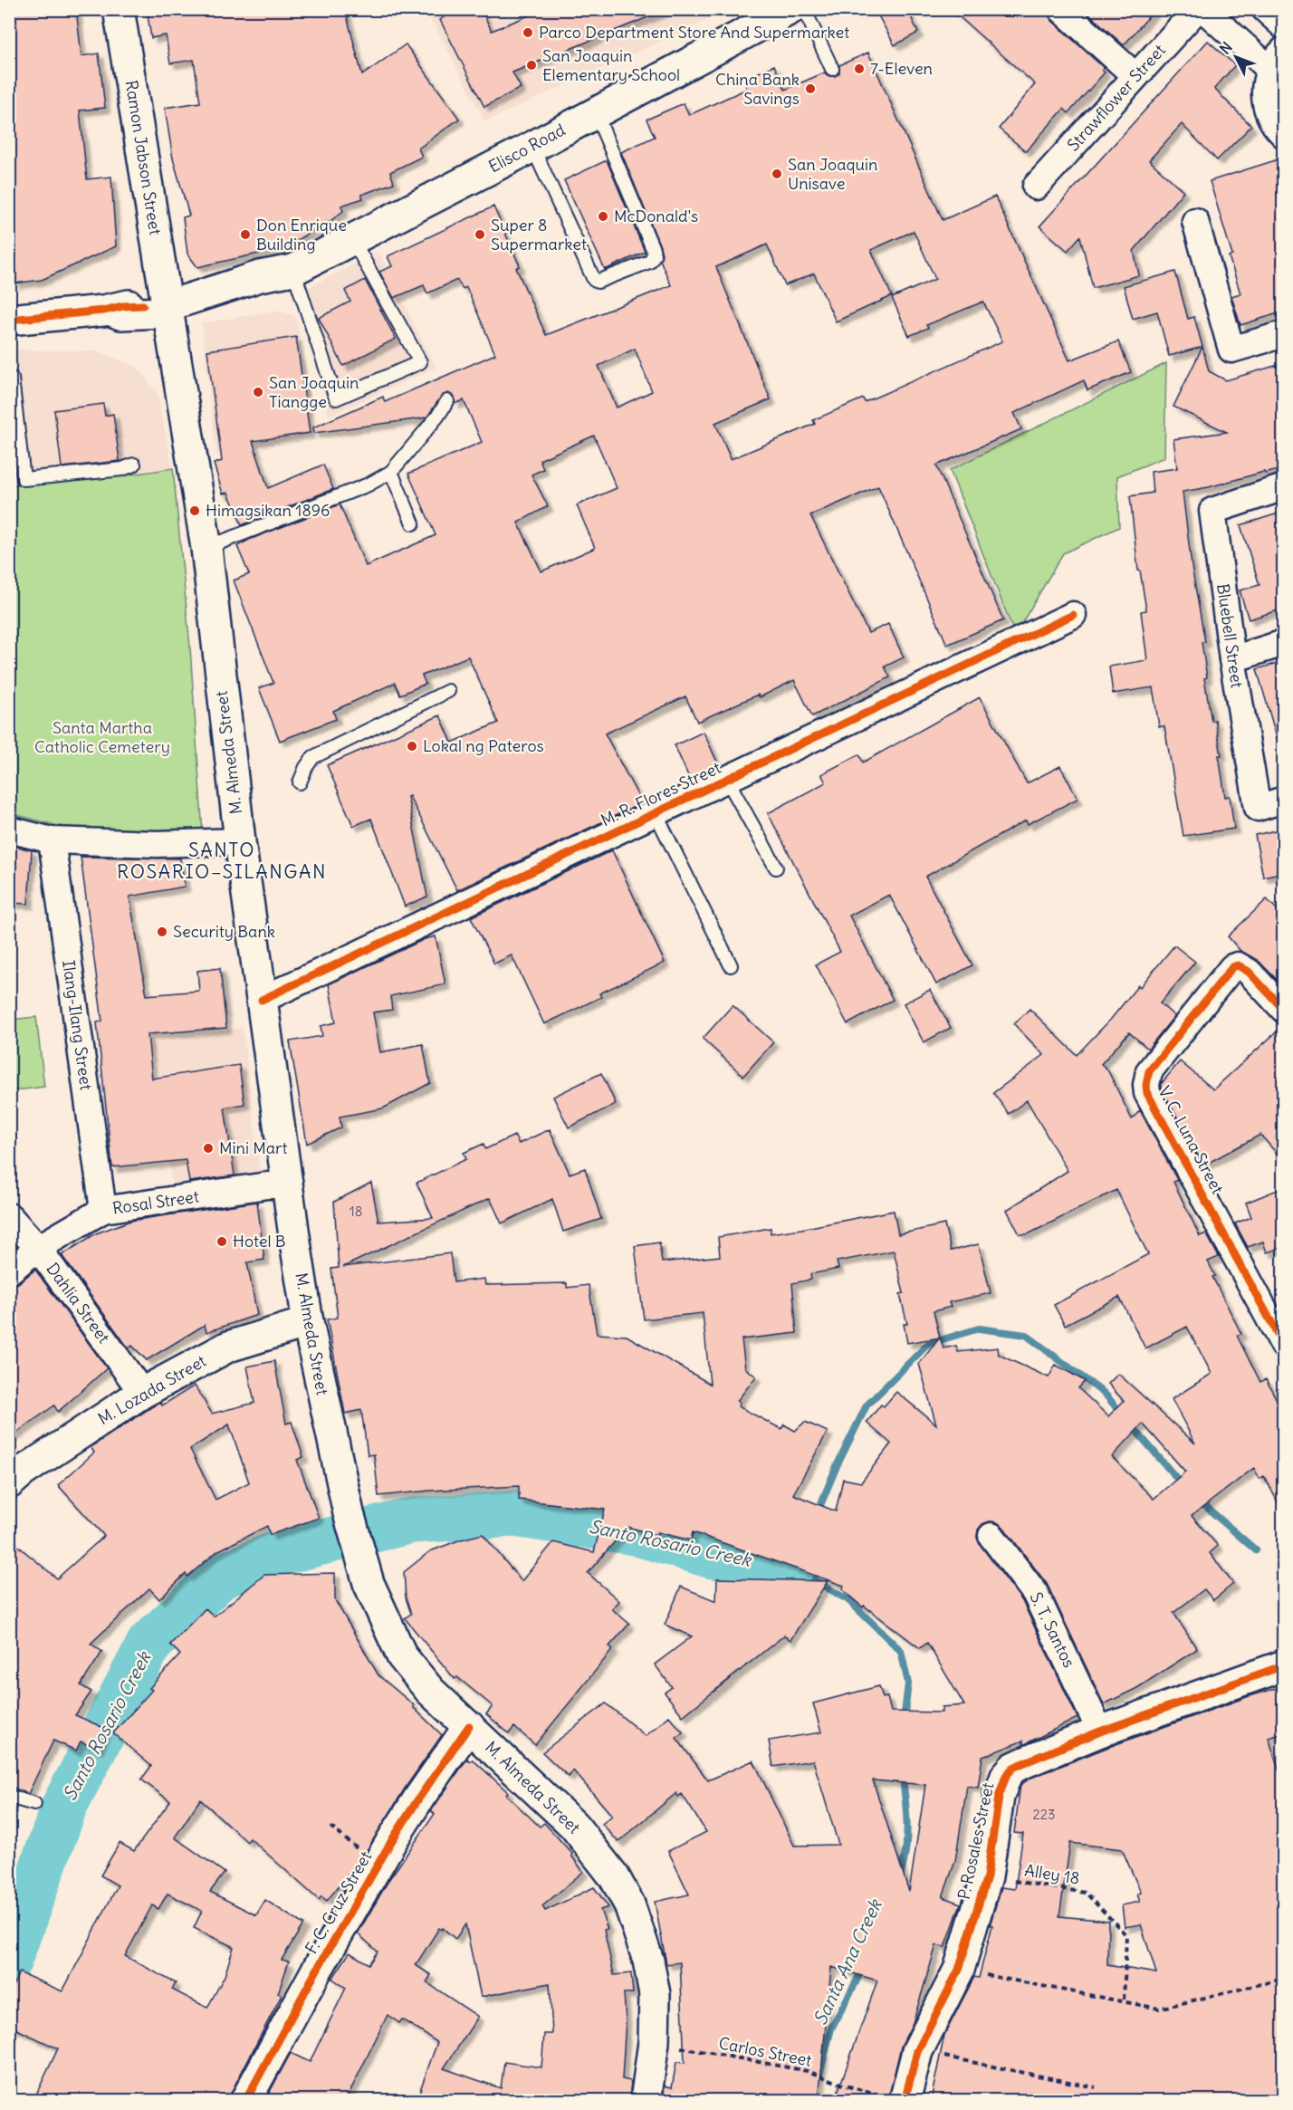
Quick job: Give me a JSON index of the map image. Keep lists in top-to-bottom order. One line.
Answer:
{"streets":{"main road":["Elisco Road","Ramon Jabson Street","M. Almeda Street","M. Lozada Street","P. Rosales Street","F. C. Cruz Street"],"street":["Strawflower Street","Bluebell Street","M. R. Flores Street","Ilang-Ilang Street","V. C. Luna Street","Rosal Street","Dahlia Street","S. T. Santos"],"path":["Alley 18","Carlos Street"]},"crossings":[["Elisco Road","Ramon Jabson Street"],["Elisco Road","M. Almeda Street"],["Ramon Jabson Street","M. Almeda Street"],["M. Almeda Street","M. R. Flores Street"],["M. Almeda Street","Rosal Street"],["M. Almeda Street","M. Lozada Street"],["M. Almeda Street","F. C. Cruz Street"],["M. Almeda Street","Carlos Street"],["Ilang-Ilang Street","Rosal Street"],["Rosal Street","Dahlia Street"],["Dahlia Street","M. Lozada Street"],["S. T. Santos","P. Rosales Street"],["P. Rosales Street","Alley 18"],["P. Rosales Street","Carlos Street"]],"districts":["SANTO ROSARIO–SILANGAN"],"water":["Santo Rosario Creek","Santa Ana Creek"],"parks":["Santa Martha Catholic Cemetery"],"places":["Parco Department Store And Supermarket","San Joaquin Elementary School","7-Eleven","China Bank Savings","San Joaquin Unisave","McDonald's","Don Enrique Building","Super 8 Supermarket","San Joaquin Tiangge","Himagsikan 1896","Lokal ng Pateros","Security Bank","Mini Mart","Hotel B"],"house_numbers":["18","223"],"north":"top left"}
